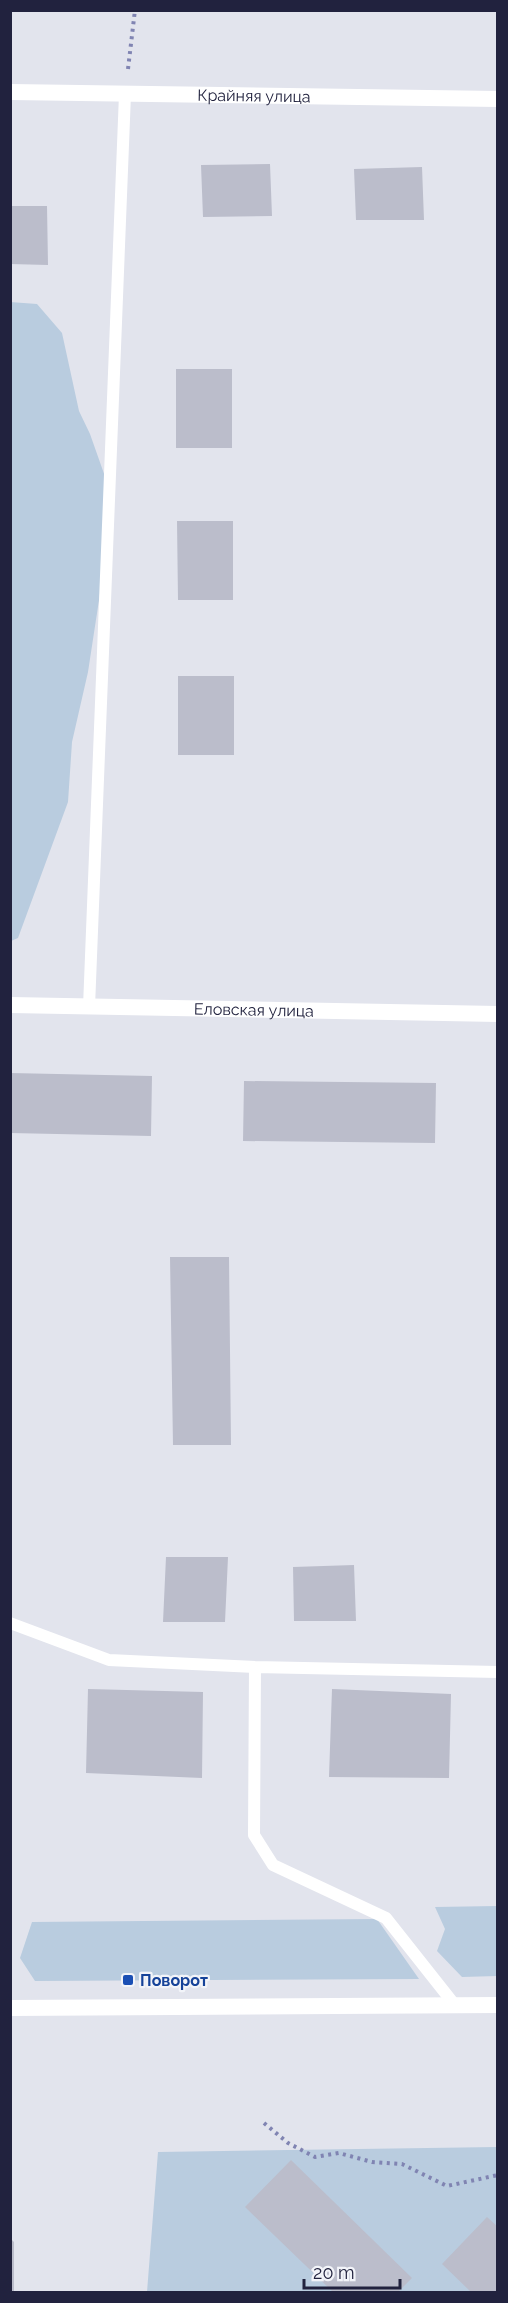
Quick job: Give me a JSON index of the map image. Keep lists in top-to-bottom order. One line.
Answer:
{"streets":{"street":["Крайняя улица","Еловская улица"]},"places":{"transit":["Поворот"]},"scale_bar":"20 m"}
